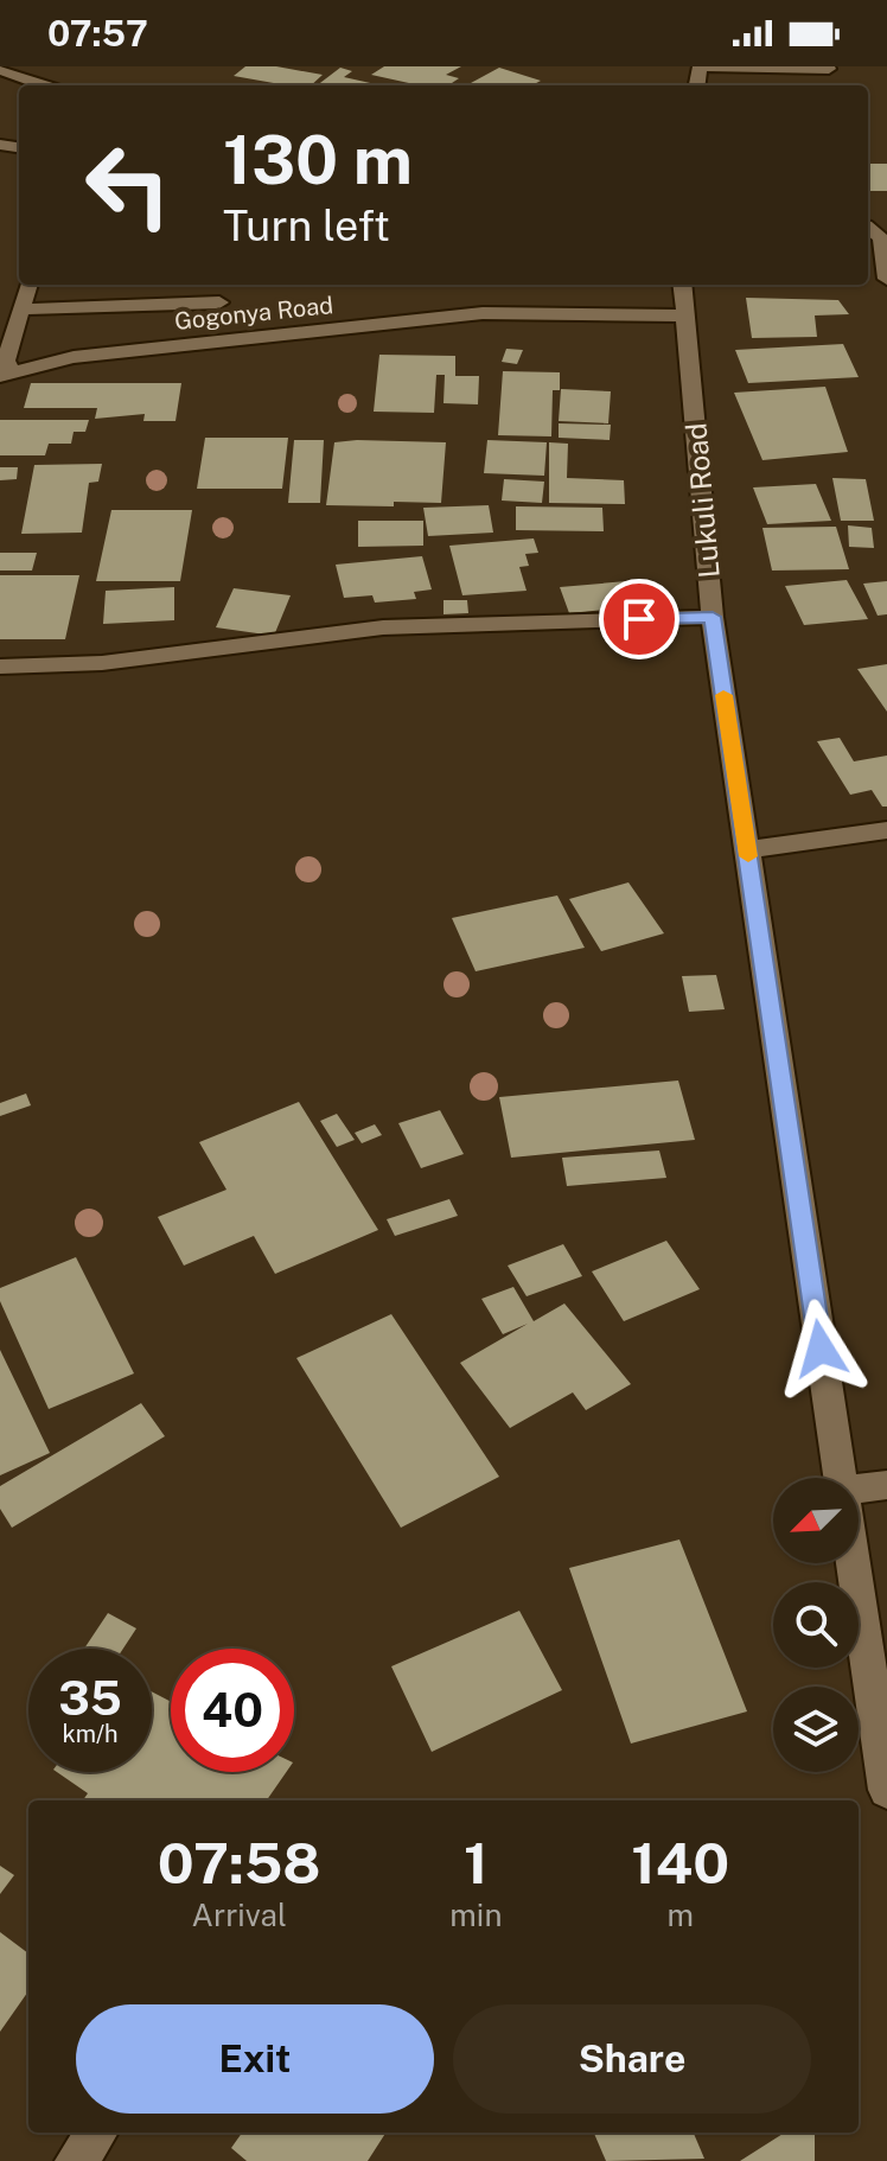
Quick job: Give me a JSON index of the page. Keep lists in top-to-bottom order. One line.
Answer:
{"streets":{"street":["Gogonya Road","Lukuli Road"]},"crossings":[["Gogonya Road","Lukuli Road"]],"north":"bottom left","page":{"status":"07:57","turn":["130 m","Turn left"],"speed":"35 km/h","limit":"40","eta":["07:58","Arrival","1","min","140","m"],"buttons":["Exit","Share"]}}
